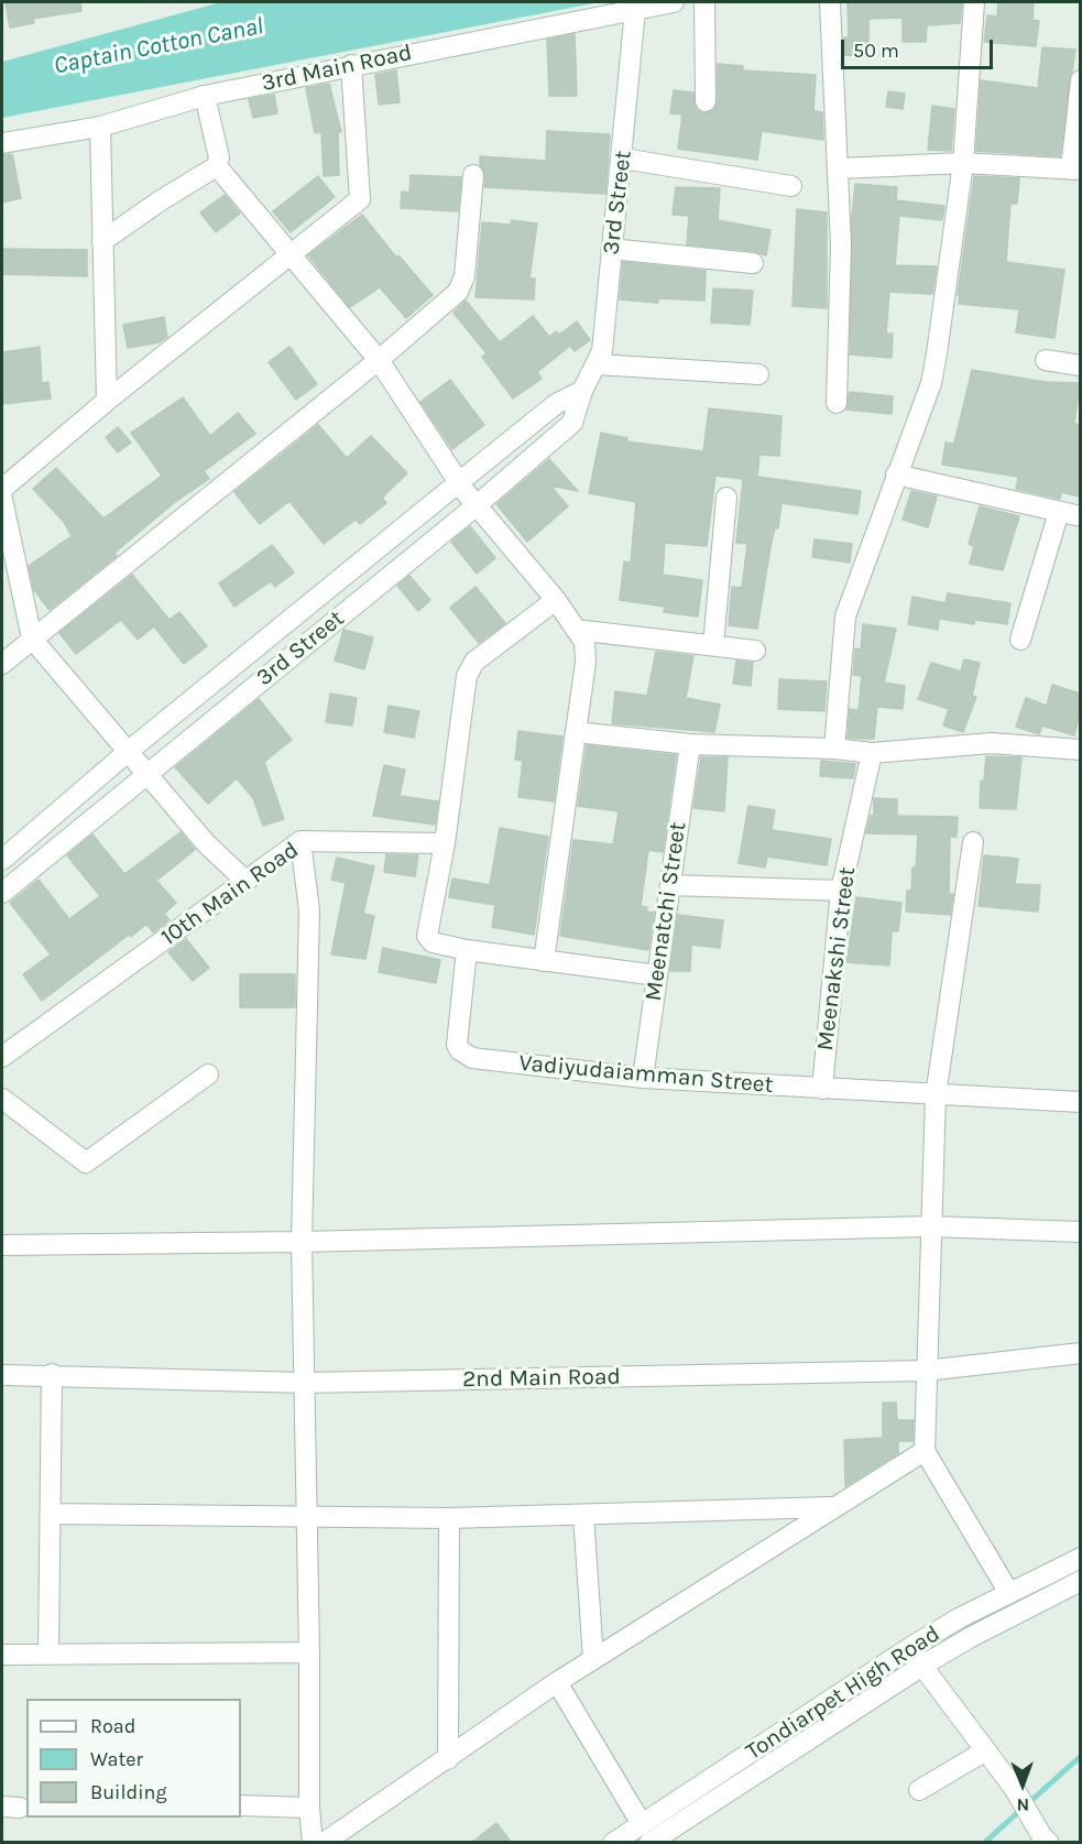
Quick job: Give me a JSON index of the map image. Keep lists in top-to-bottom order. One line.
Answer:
{"streets":{"street":["3rd Main Road","3rd Street","10th Main Road","Meenatchi Street","Meenakshi Street","Vadiyudaiamman Street","2nd Main Road","Tondiarpet High Road"]},"crossings":[["3rd Main Road","3rd Street"],["Meenatchi Street","Vadiyudaiamman Street"],["Meenakshi Street","Vadiyudaiamman Street"]],"water":["Captain Cotton Canal"],"legend":["Road","Water","Building"],"scale_bar":"50 m","north":"bottom"}
